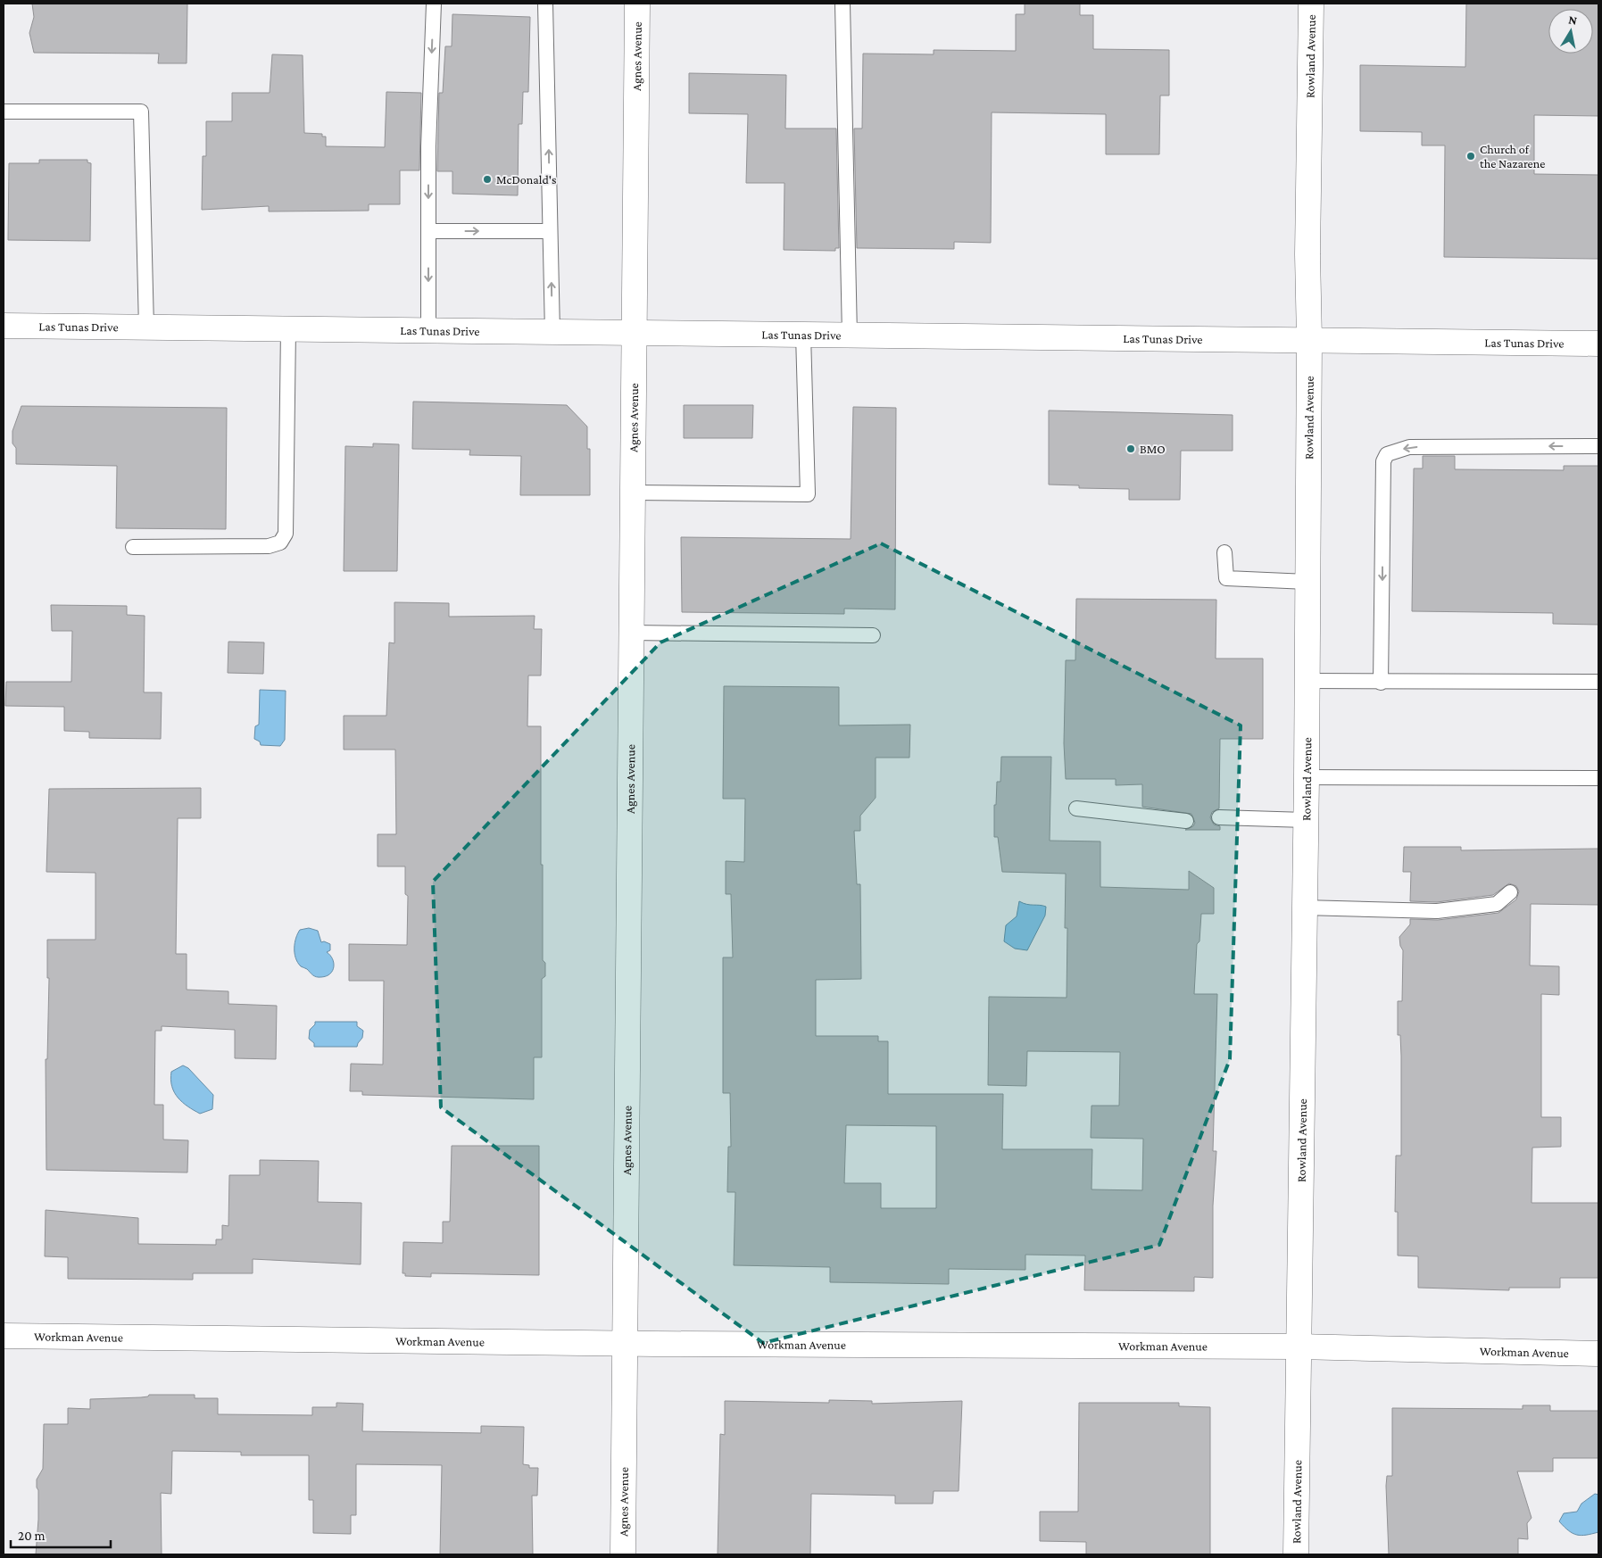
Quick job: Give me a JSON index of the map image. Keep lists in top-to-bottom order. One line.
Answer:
{"streets":{"street":["Agnes Avenue","Rowland Avenue","Las Tunas Drive","Workman Avenue"]},"crossings":[["Agnes Avenue","Las Tunas Drive"],["Agnes Avenue","Workman Avenue"],["Rowland Avenue","Las Tunas Drive"],["Rowland Avenue","Workman Avenue"]],"places":["Church of the Nazarene","McDonald's","BMO"],"scale_bar":"20 m","north":"top"}
